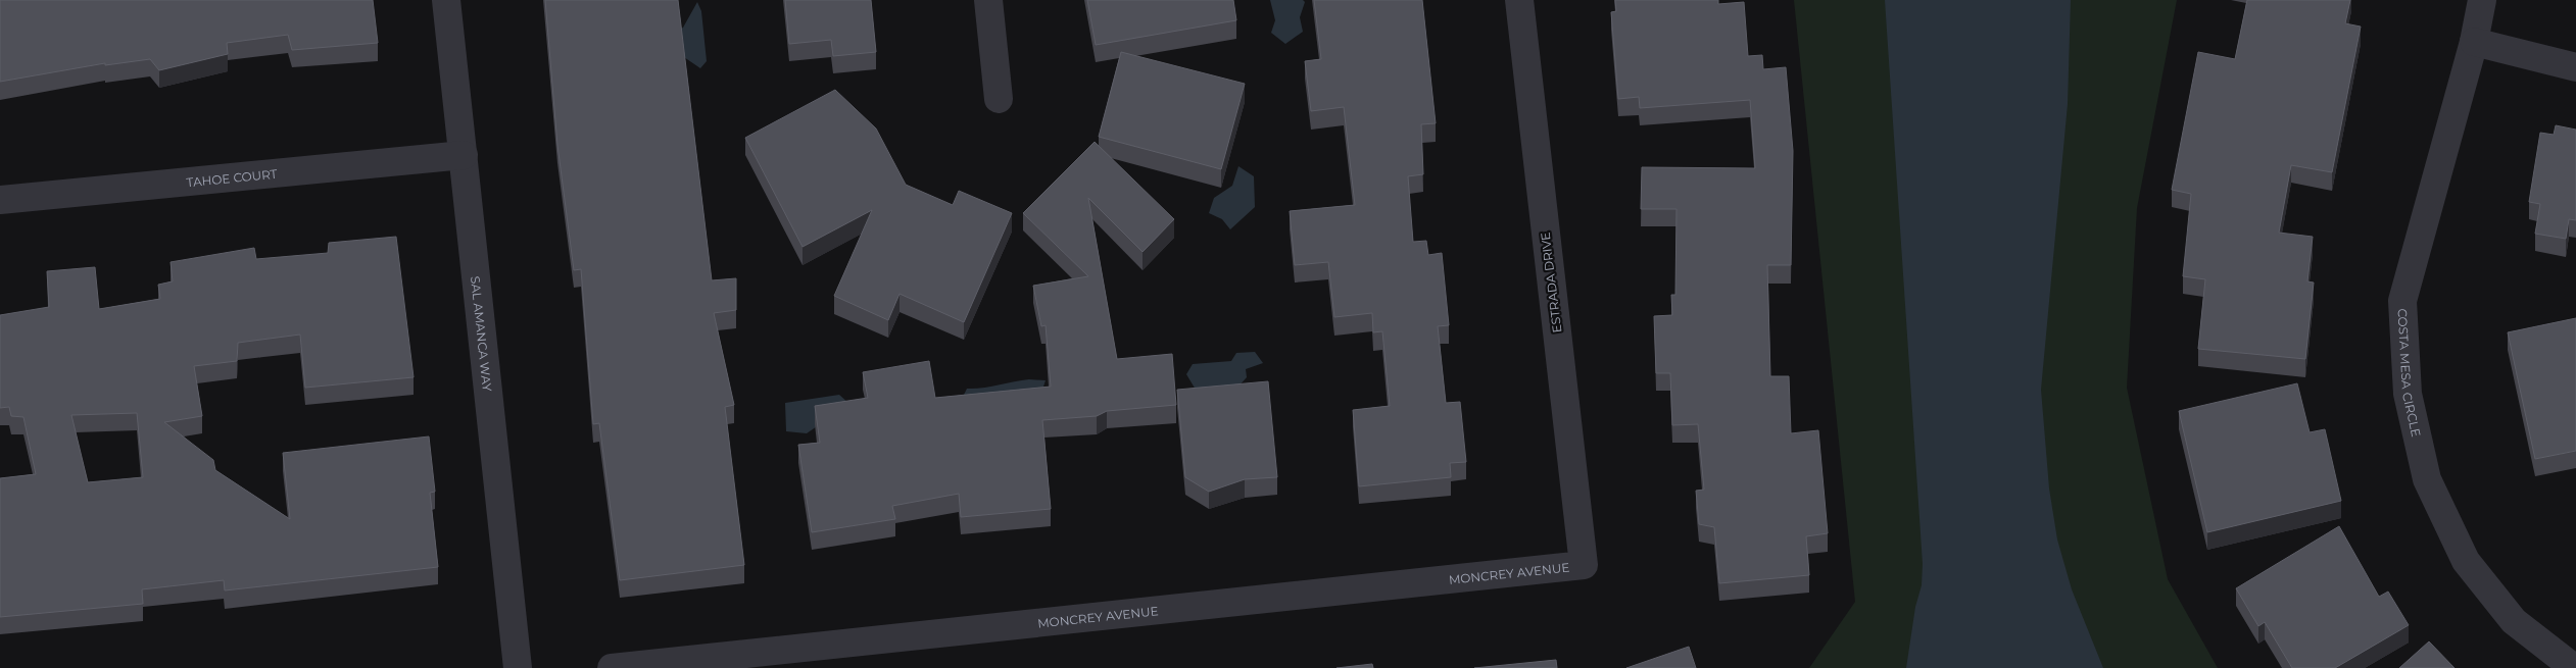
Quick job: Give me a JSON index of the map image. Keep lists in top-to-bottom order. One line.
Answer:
{"streets":{"street":["TAHOE COURT","ESTRADA DRIVE","SAL AMANCA WAY","COSTA MESA CIRCLE","MONCREY AVENUE"]},"crossings":[["TAHOE COURT","SAL AMANCA WAY"],["ESTRADA DRIVE","MONCREY AVENUE"]]}
